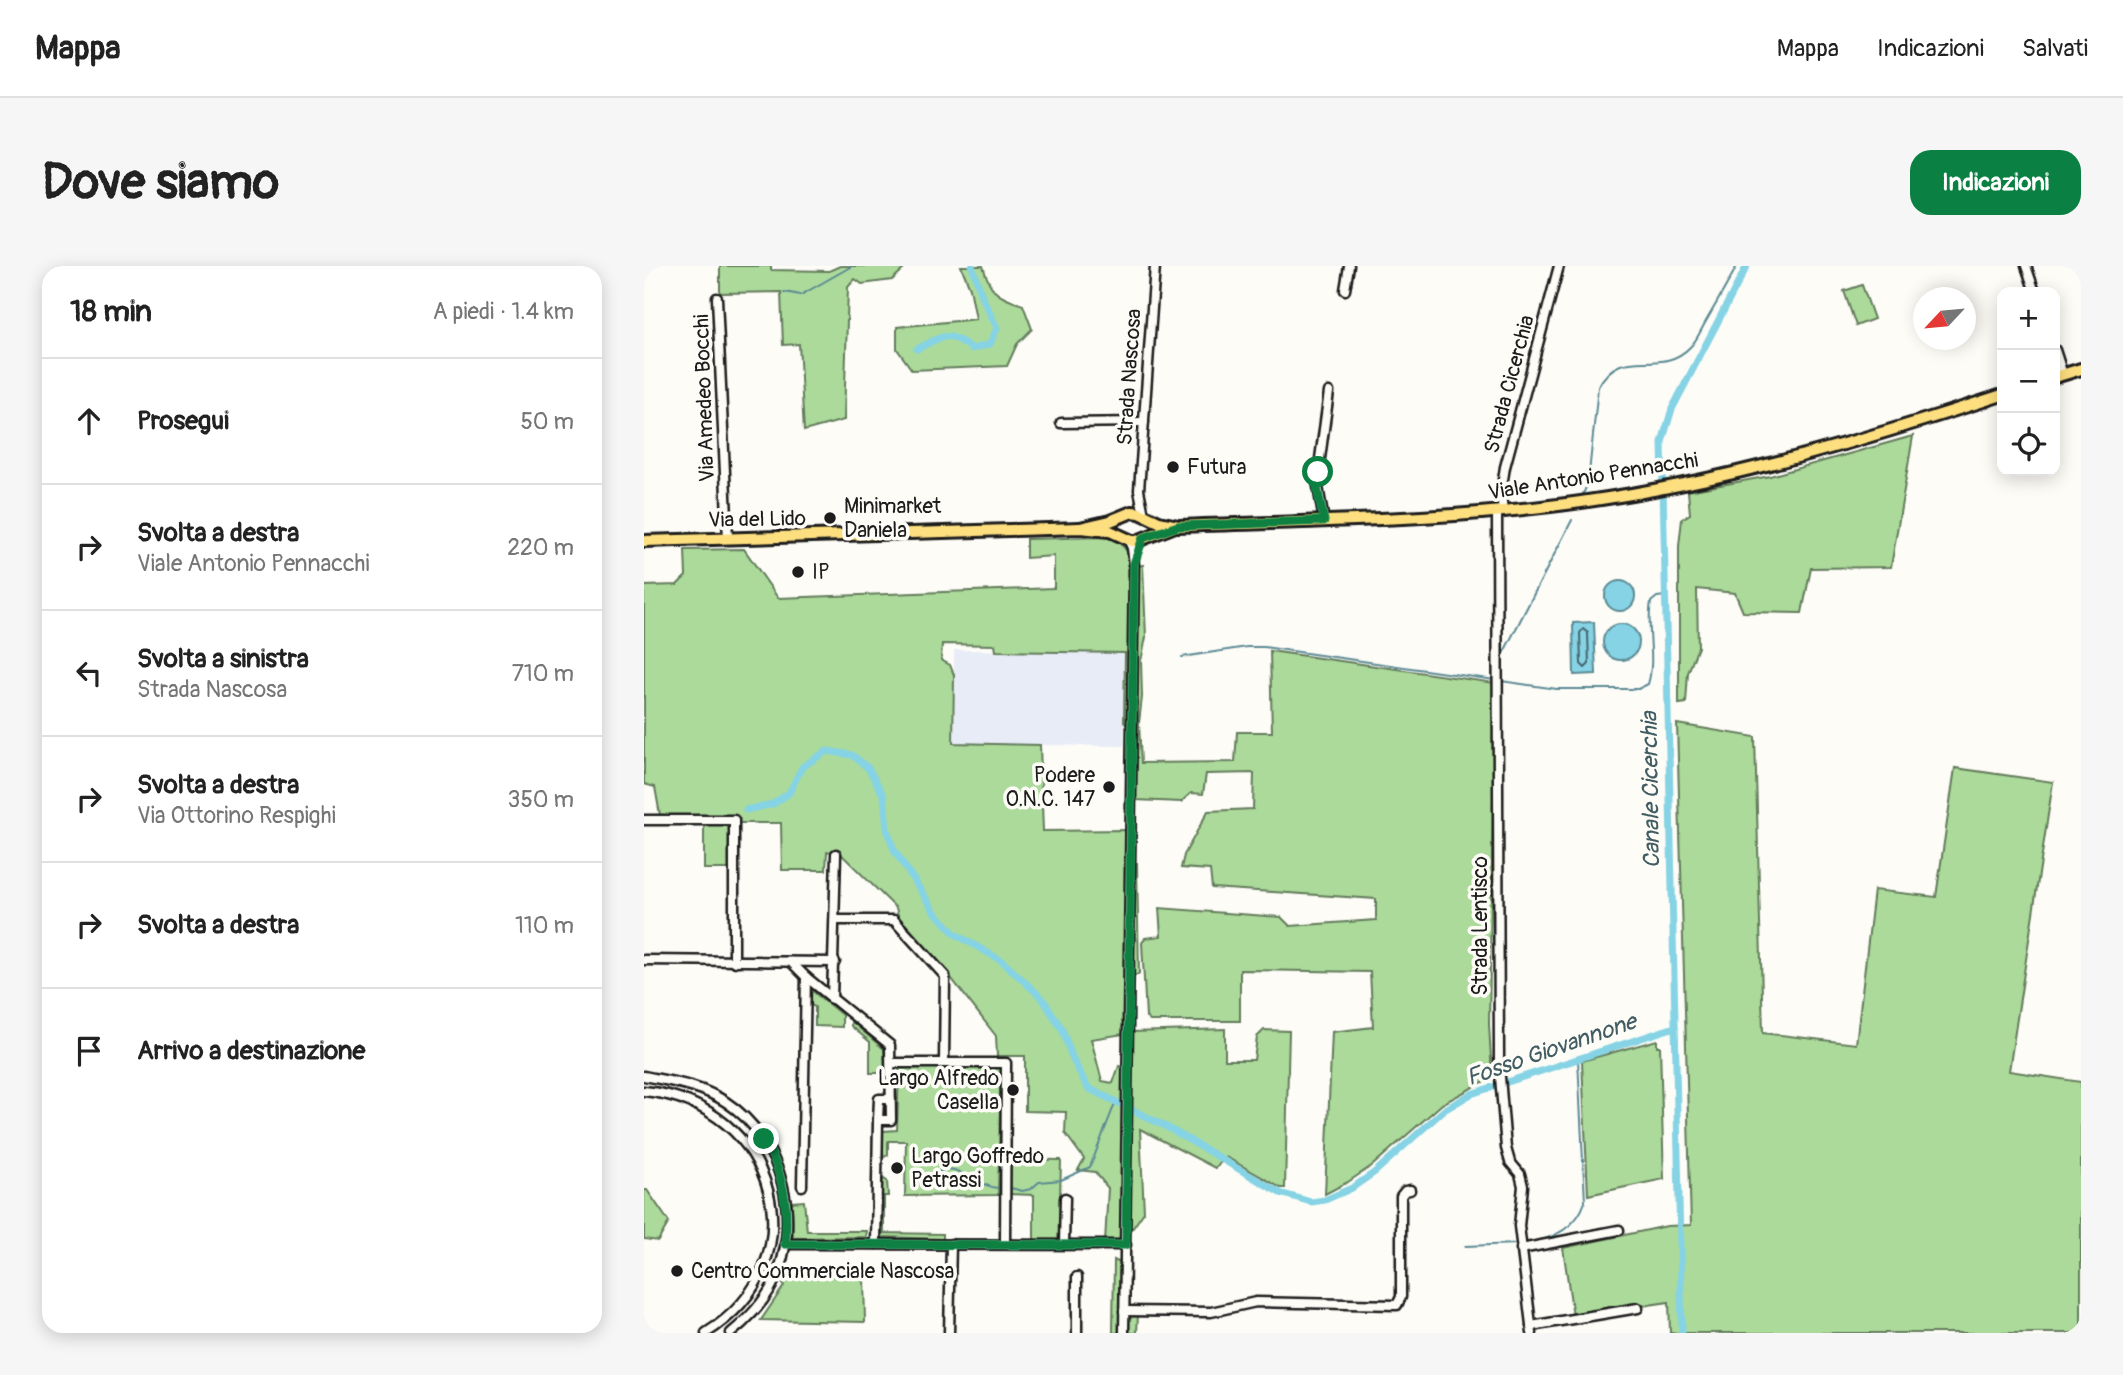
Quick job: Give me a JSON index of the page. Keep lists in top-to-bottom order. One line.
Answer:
{"streets":{"main road":["Viale Antonio Pennacchi","Via del Lido"],"street":["Strada Nascosa","Strada Cicerchia","Via Amedeo Bocchi","Strada Lentisco"]},"crossings":[["Strada Nascosa","Viale Antonio Pennacchi"],["Strada Nascosa","Via del Lido"],["Strada Cicerchia","Viale Antonio Pennacchi"],["Strada Cicerchia","Strada Lentisco"],["Via Amedeo Bocchi","Via del Lido"],["Viale Antonio Pennacchi","Via del Lido"],["Viale Antonio Pennacchi","Strada Lentisco"]],"water":["Canale Cicerchia","Fosso Giovannone"],"places":["Futura","Minimarket Daniela","IP","Podere O.N.C. 147","Largo Alfredo Casella","Largo Goffredo Petrassi","Centro Commerciale Nascosa"],"north":"bottom left","page":{"header":"Mappa","nav":["Mappa","Indicazioni","Salvati"],"buttons":"Indicazioni","title":"Dove siamo","heading":["18 min","A piedi · 1.4 km"],"map_buttons":["+","−"],"list":[["Prosegui","50 m"],["Svolta a destra","Viale Antonio Pennacchi","220 m"],["Svolta a sinistra","Strada Nascosa","710 m"],["Svolta a destra","Via Ottorino Respighi","350 m"],["Svolta a destra","110 m"],"Arrivo a destinazione"]}}
